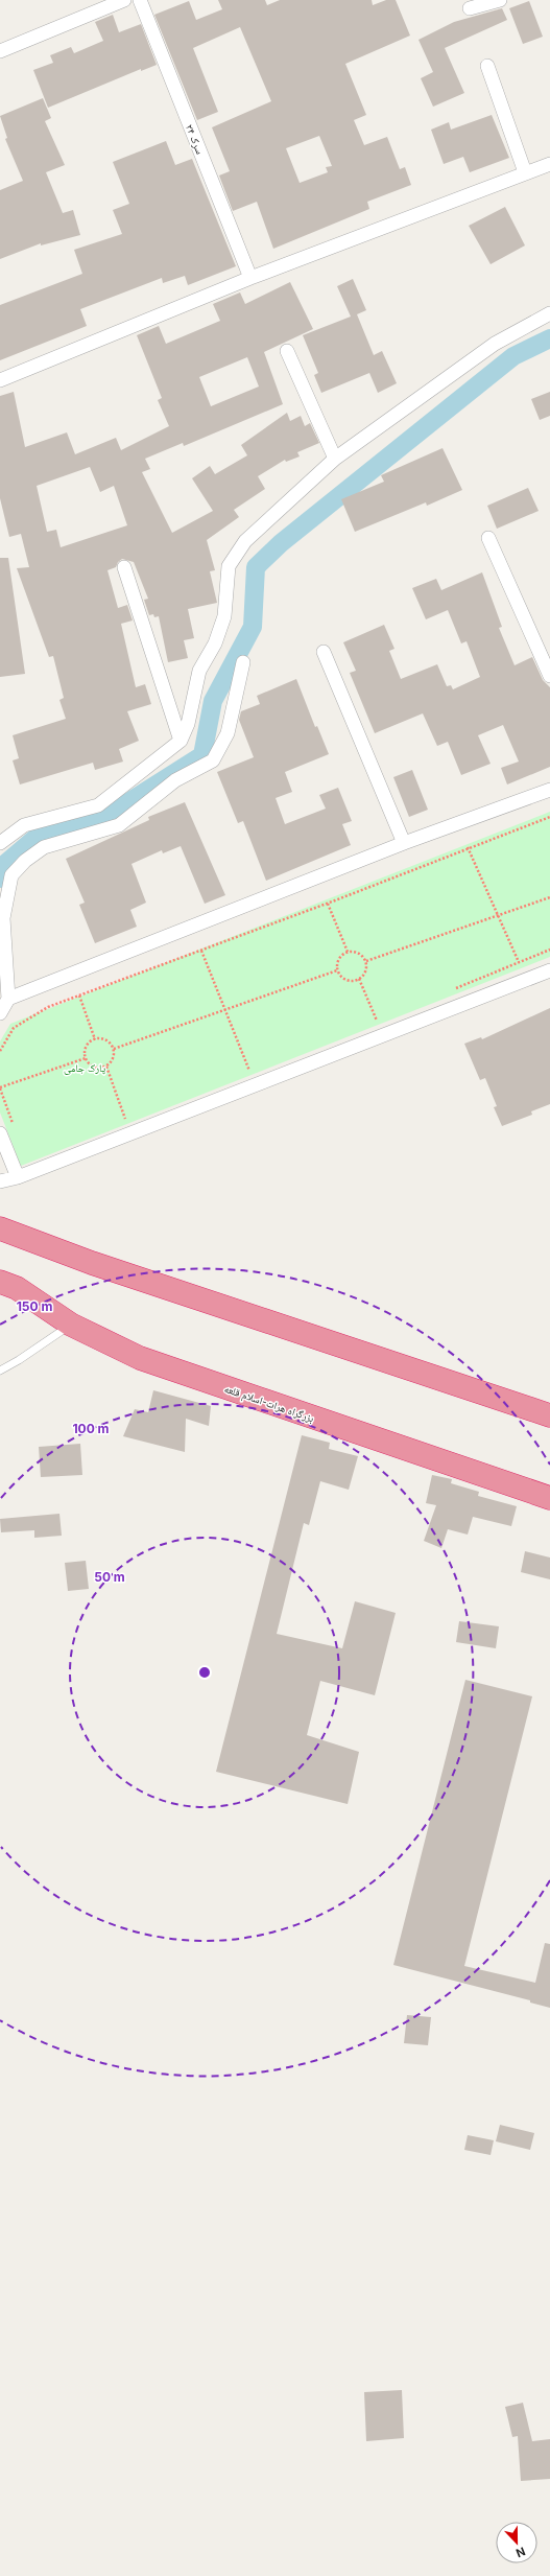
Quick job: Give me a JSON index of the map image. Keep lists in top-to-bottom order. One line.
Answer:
{"streets":{"highway":["بزرگراه هرات-اسلام قلعه"],"street":["سرک ۲۴"]},"parks":["پارک جامی"],"north":"bottom","rings":["150 m","100 m","50 m"]}
